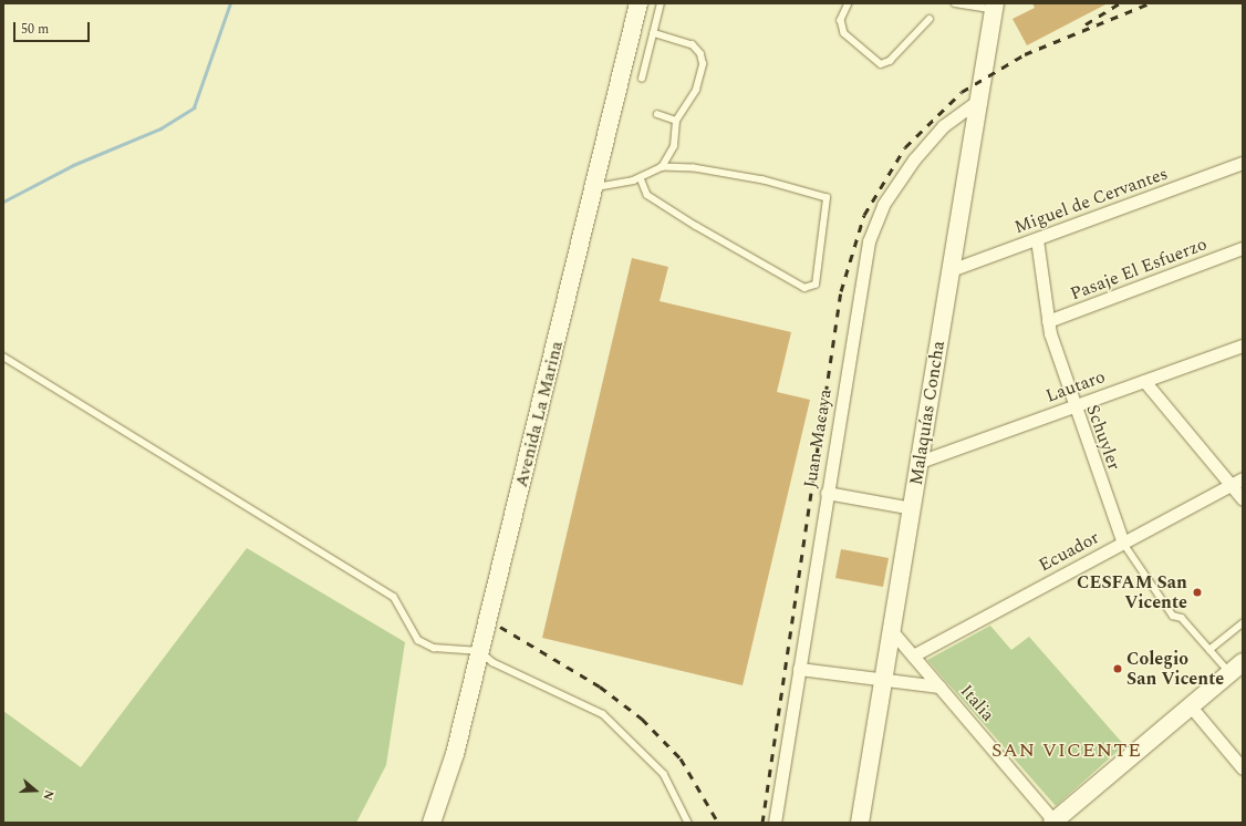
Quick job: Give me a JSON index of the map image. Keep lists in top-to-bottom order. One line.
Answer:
{"streets":{"main road":["Malaquías Concha","Avenida La Marina"],"street":["Miguel de Cervantes","Pasaje El Esfuerzo","Lautaro","Schuyler","Juan Macaya","Ecuador","Italia"]},"crossings":[["Miguel de Cervantes","Malaquías Concha"],["Miguel de Cervantes","Schuyler"],["Pasaje El Esfuerzo","Schuyler"],["Lautaro","Malaquías Concha"],["Lautaro","Schuyler"],["Malaquías Concha","Juan Macaya"],["Malaquías Concha","Italia"],["Schuyler","Ecuador"],["Juan Macaya","Italia"],["Ecuador","Italia"]],"districts":["SAN VICENTE"],"places":["CESFAM San Vicente","Colegio San Vicente"],"scale_bar":"50 m","north":"right"}
